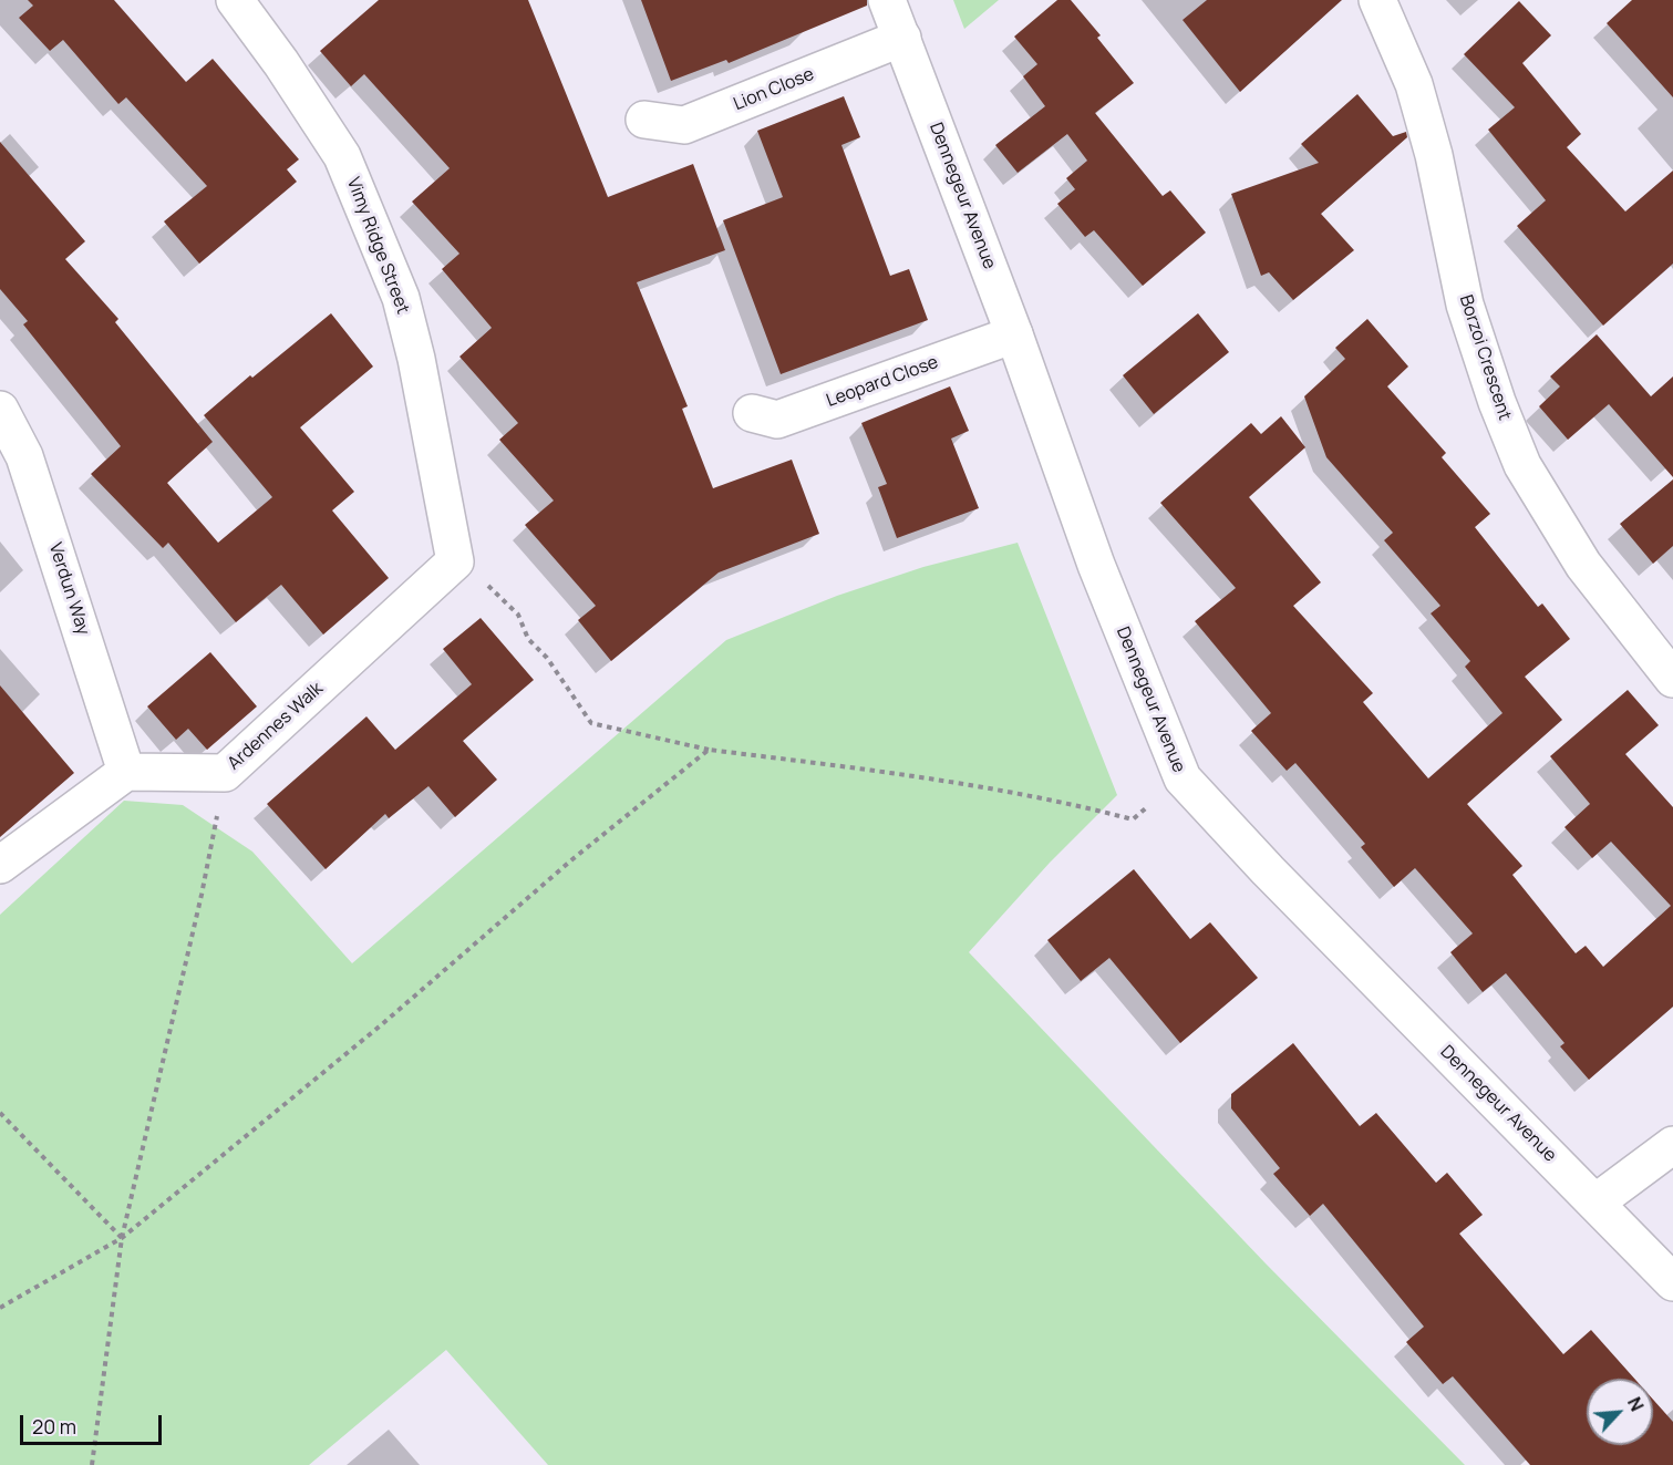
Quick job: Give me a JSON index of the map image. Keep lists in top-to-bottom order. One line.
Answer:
{"streets":{"street":["Lion Close","Dennegeur Avenue","Vimy Ridge Street","Borzoi Crescent","Leopard Close","Verdun Way","Ardennes Walk"]},"crossings":[["Lion Close","Dennegeur Avenue"],["Dennegeur Avenue","Leopard Close"],["Vimy Ridge Street","Ardennes Walk"],["Verdun Way","Ardennes Walk"]],"scale_bar":"20 m","north":"top right"}
